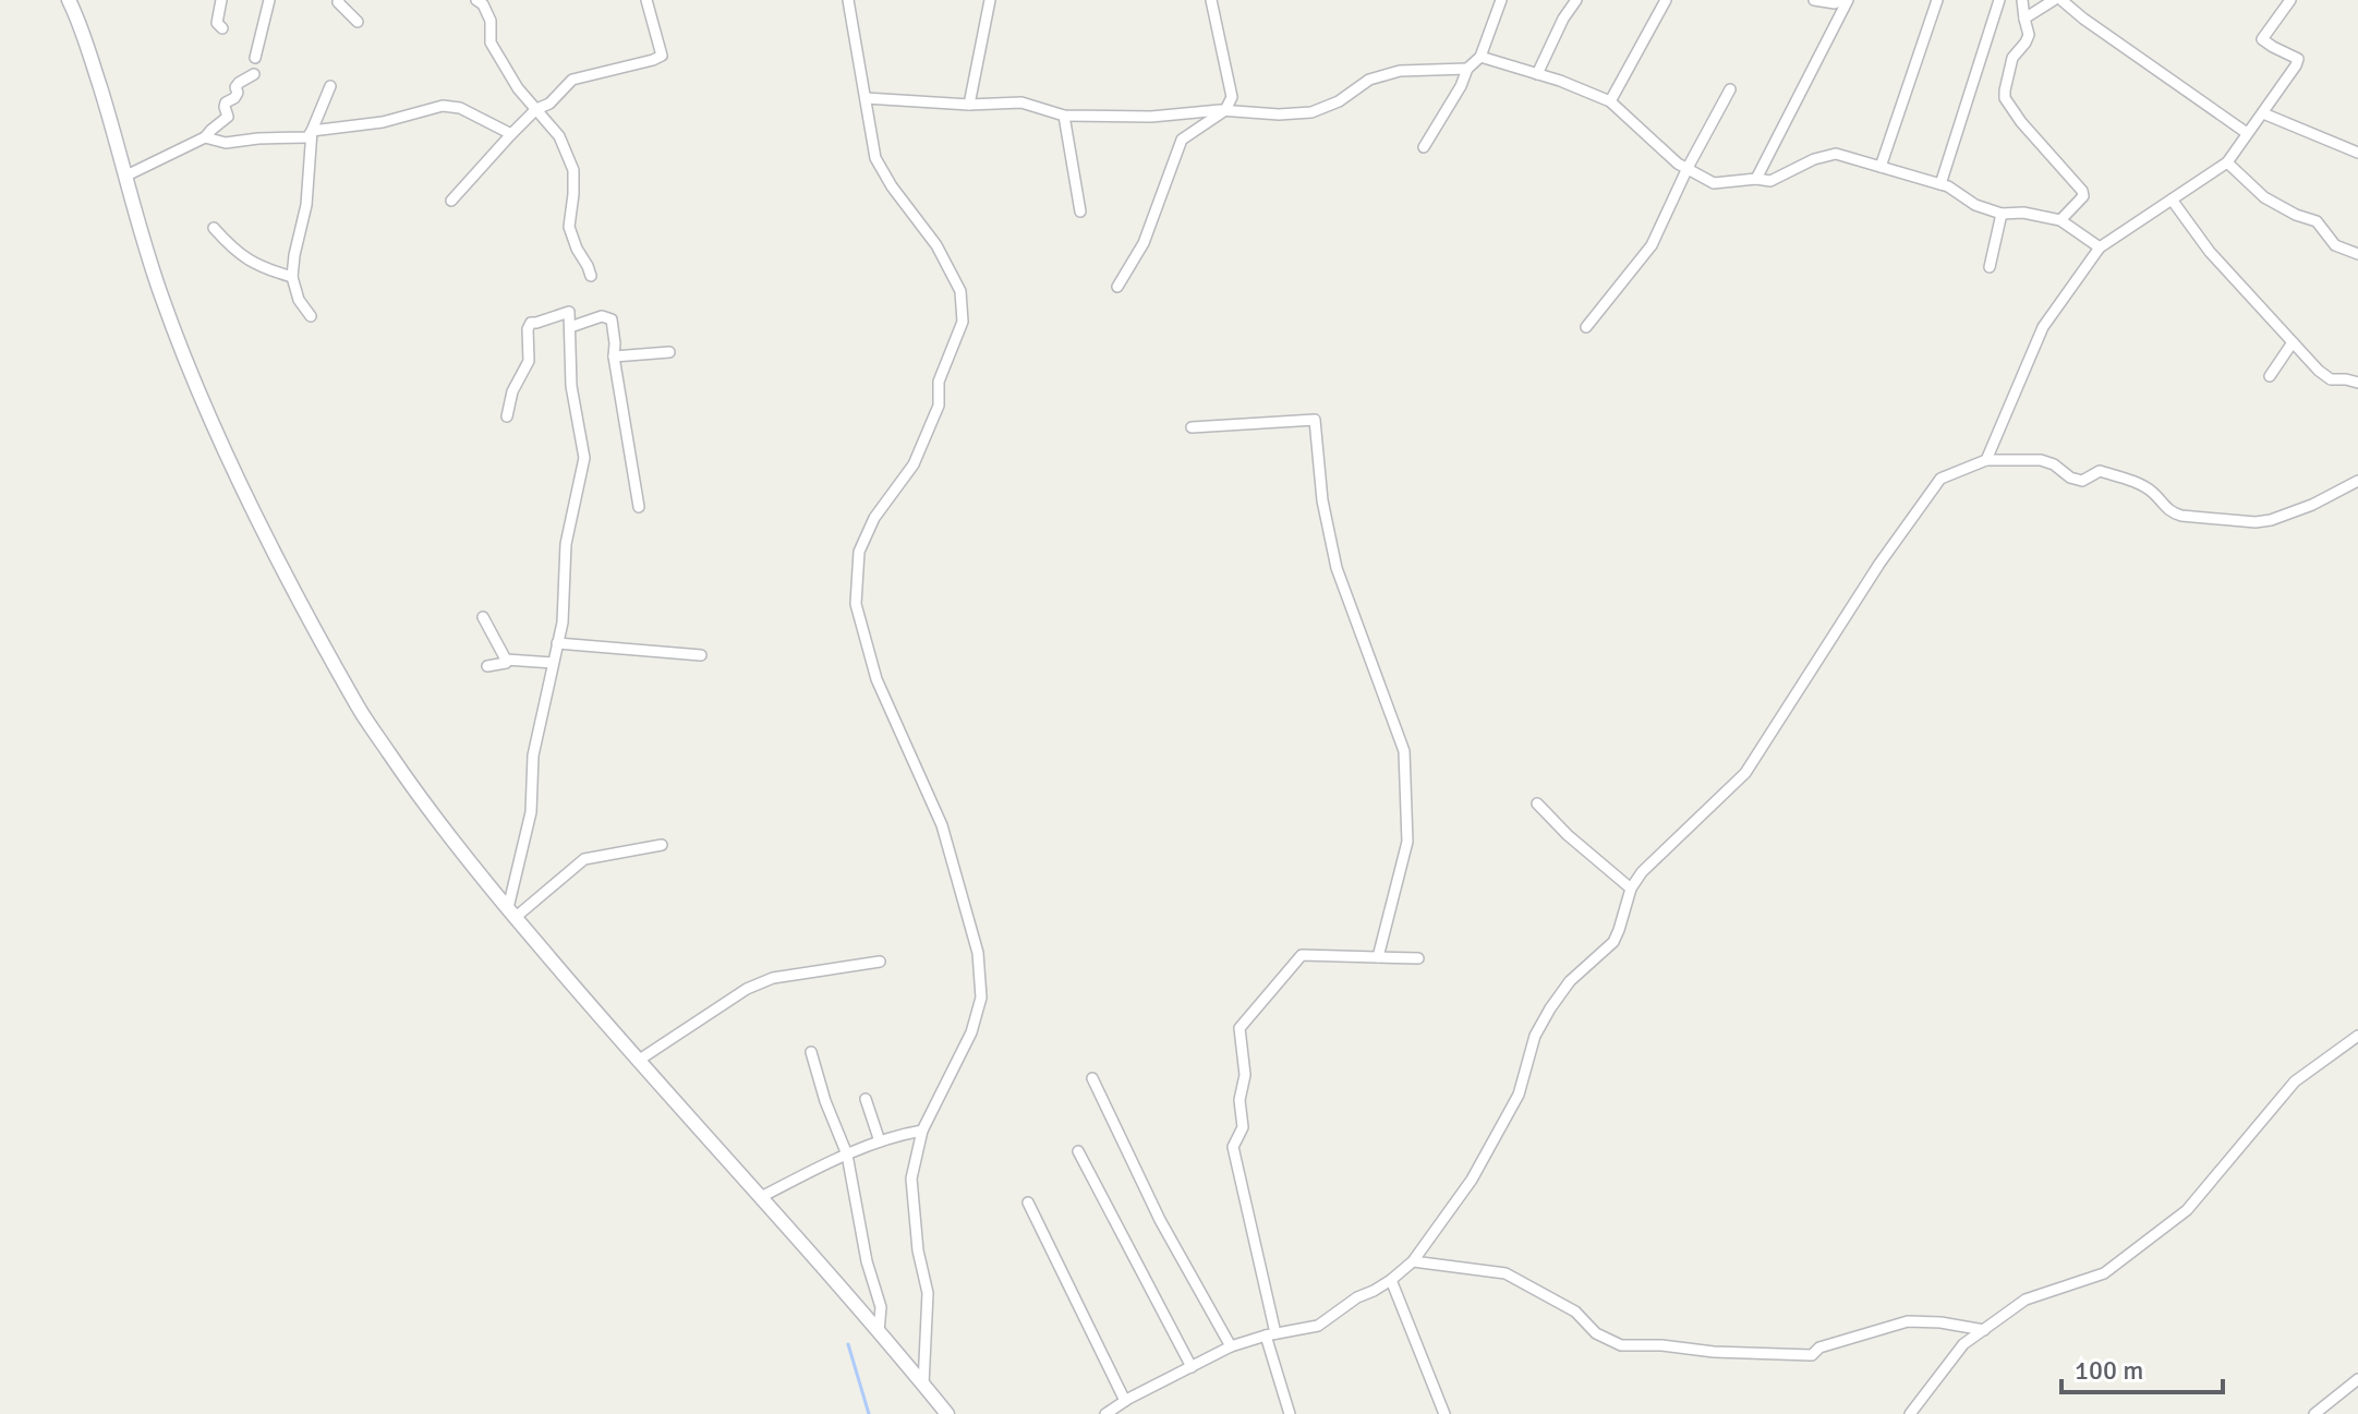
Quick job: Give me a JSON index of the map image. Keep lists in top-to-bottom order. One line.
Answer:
{"scale_bar":"100 m"}
